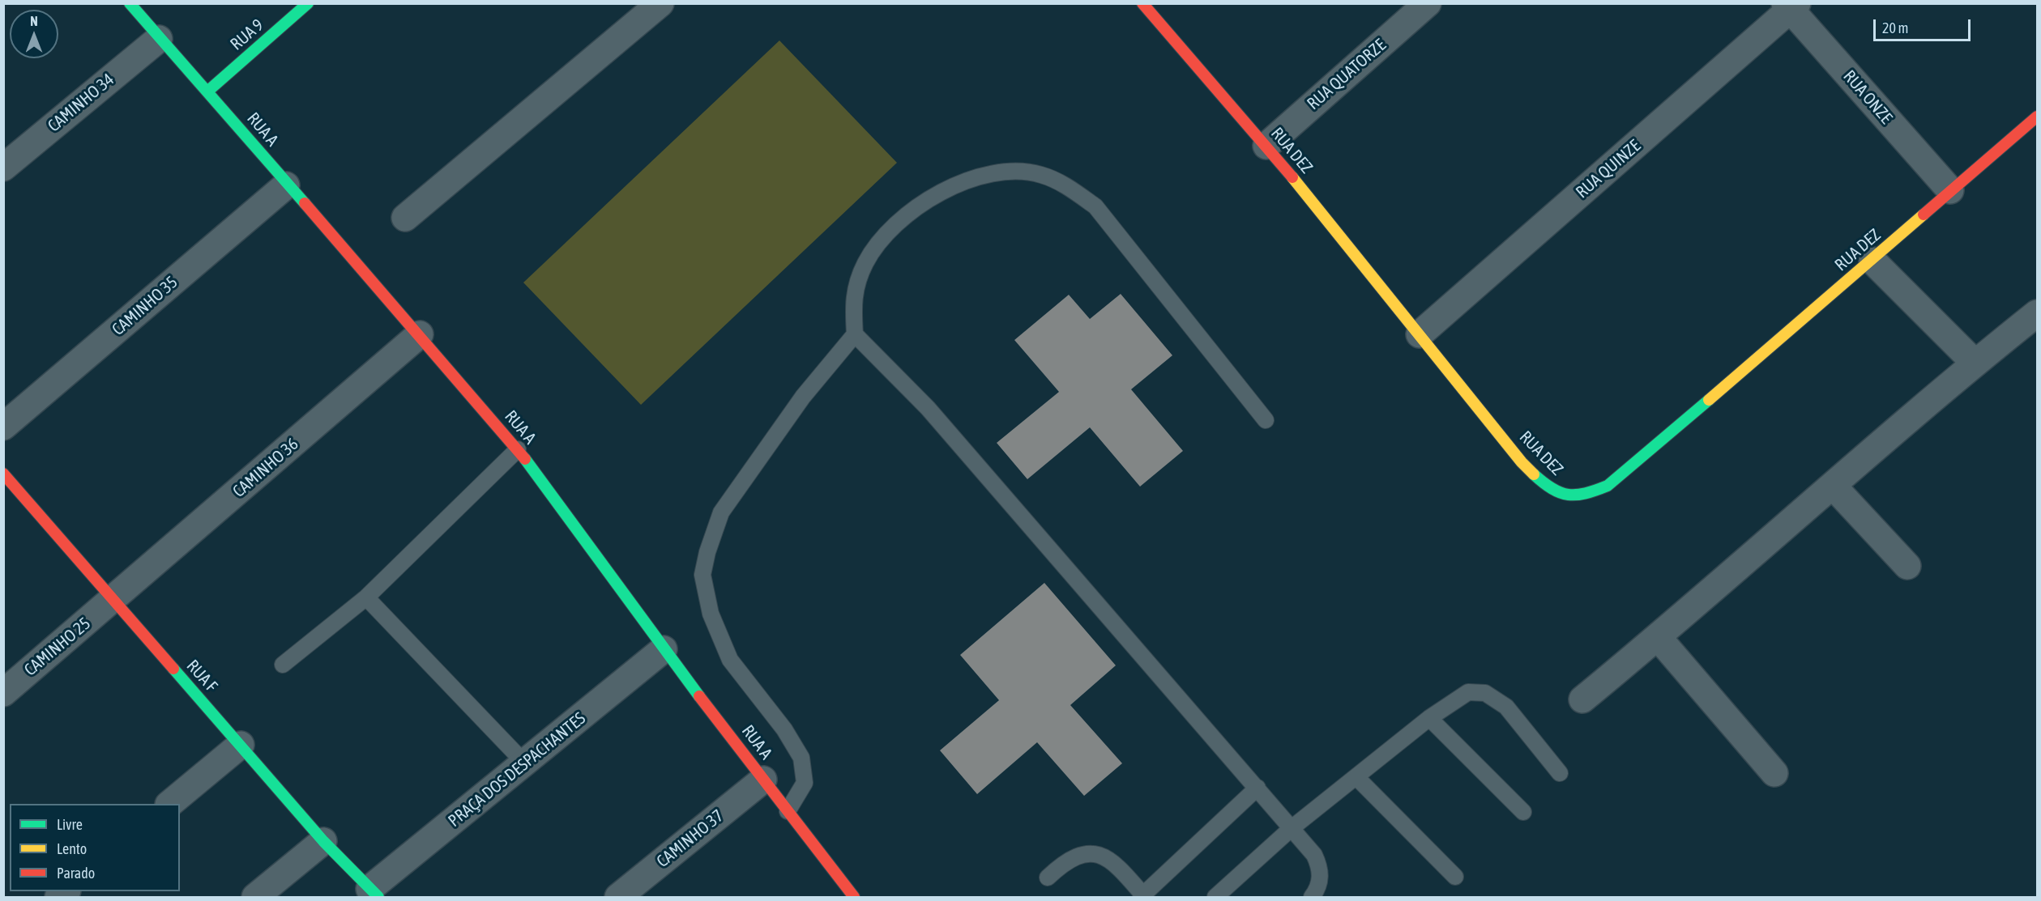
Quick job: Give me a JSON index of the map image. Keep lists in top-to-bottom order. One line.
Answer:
{"streets":{"street":["RUA 9","RUA QUATORZE","RUA ONZE","CAMINHO 34","RUA A","RUA DEZ","RUA QUINZE","CAMINHO 35","CAMINHO 36","CAMINHO 25","RUA F","PRAÇA DOS DESPACHANTES","CAMINHO 37"]},"crossings":[["RUA 9","RUA A"],["RUA QUATORZE","RUA DEZ"],["RUA ONZE","RUA DEZ"],["RUA ONZE","RUA QUINZE"],["CAMINHO 34","RUA A"],["RUA A","CAMINHO 35"],["RUA A","CAMINHO 36"],["RUA A","PRAÇA DOS DESPACHANTES"],["RUA A","CAMINHO 37"],["RUA DEZ","RUA QUINZE"],["CAMINHO 36","CAMINHO 25"],["CAMINHO 36","RUA F"],["CAMINHO 25","RUA F"],["RUA F","PRAÇA DOS DESPACHANTES"]],"legend":["Livre","Lento","Parado"],"scale_bar":"20 m","north":"top"}
